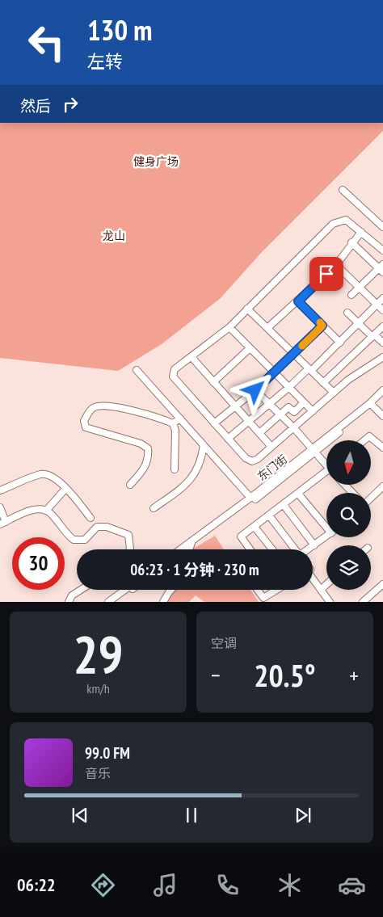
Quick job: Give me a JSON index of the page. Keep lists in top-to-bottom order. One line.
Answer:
{"streets":{"street":["东门街"]},"parks":["健身广场","龙山"],"north":"bottom","page":{"turn":["130 m","左转"],"then":"然后","limit":"30","trip":"06:23 · 1 分钟 · 230 m","tile":[["29","km/h"],"空调"],"heat":["−","20.5°","+"],"song":["99.0 FM","音乐"],"tabs":"06:22"}}
